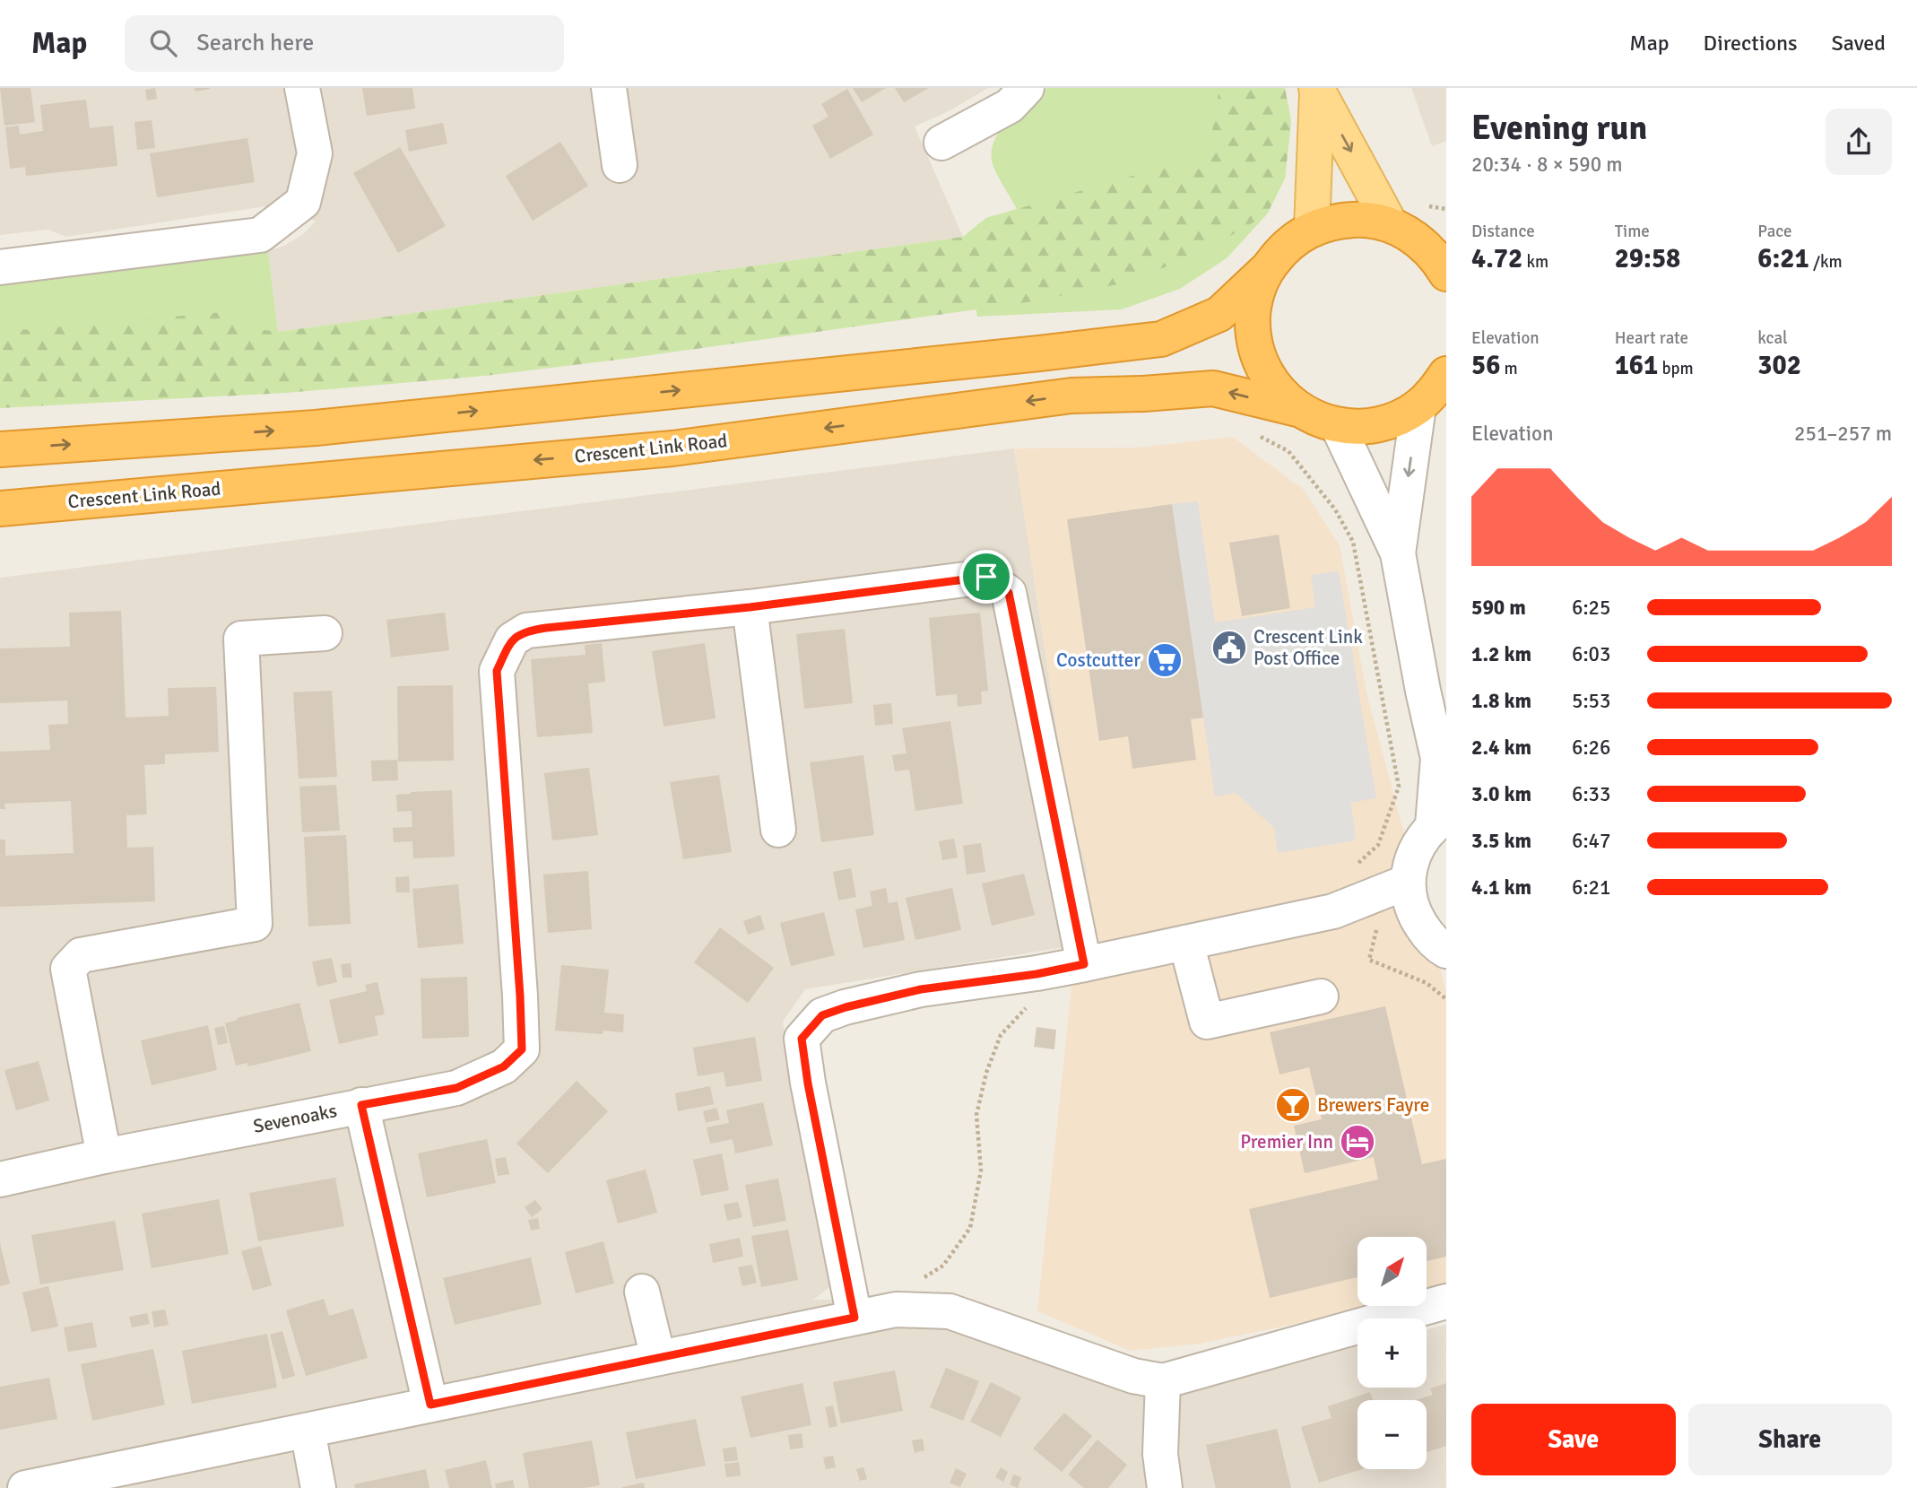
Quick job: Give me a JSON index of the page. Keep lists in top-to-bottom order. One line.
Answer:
{"streets":{"highway":["Crescent Link Road"],"street":["Sevenoaks"]},"places":{"public building":["Crescent Link Post Office"],"supermarket":["Costcutter"],"bar":["Brewers Fayre"],"hotel":["Premier Inn"]},"north":"top right","page":{"header":"Map","search":"Search here","nav":["Map","Directions","Saved"],"heading":["Evening run","20:34 · 8 × 590 m"],"stats":[["Distance","4.72 km"],["Time","29:58"],["Pace","6:21 /km"],["Elevation","56 m"],["Heart rate","161 bpm"],["kcal","302"]],"chart":["Elevation","251–257 m"],"list":[{"name":"590 m","note":"6:25"},{"name":"1.2 km","note":"6:03"},{"name":"1.8 km","note":"5:53"},{"name":"2.4 km","note":"6:26"},{"name":"3.0 km","note":"6:33"},{"name":"3.5 km","note":"6:47"},{"name":"4.1 km","note":"6:21"}],"map_buttons":["+","−"],"buttons":["Save","Share"]}}
